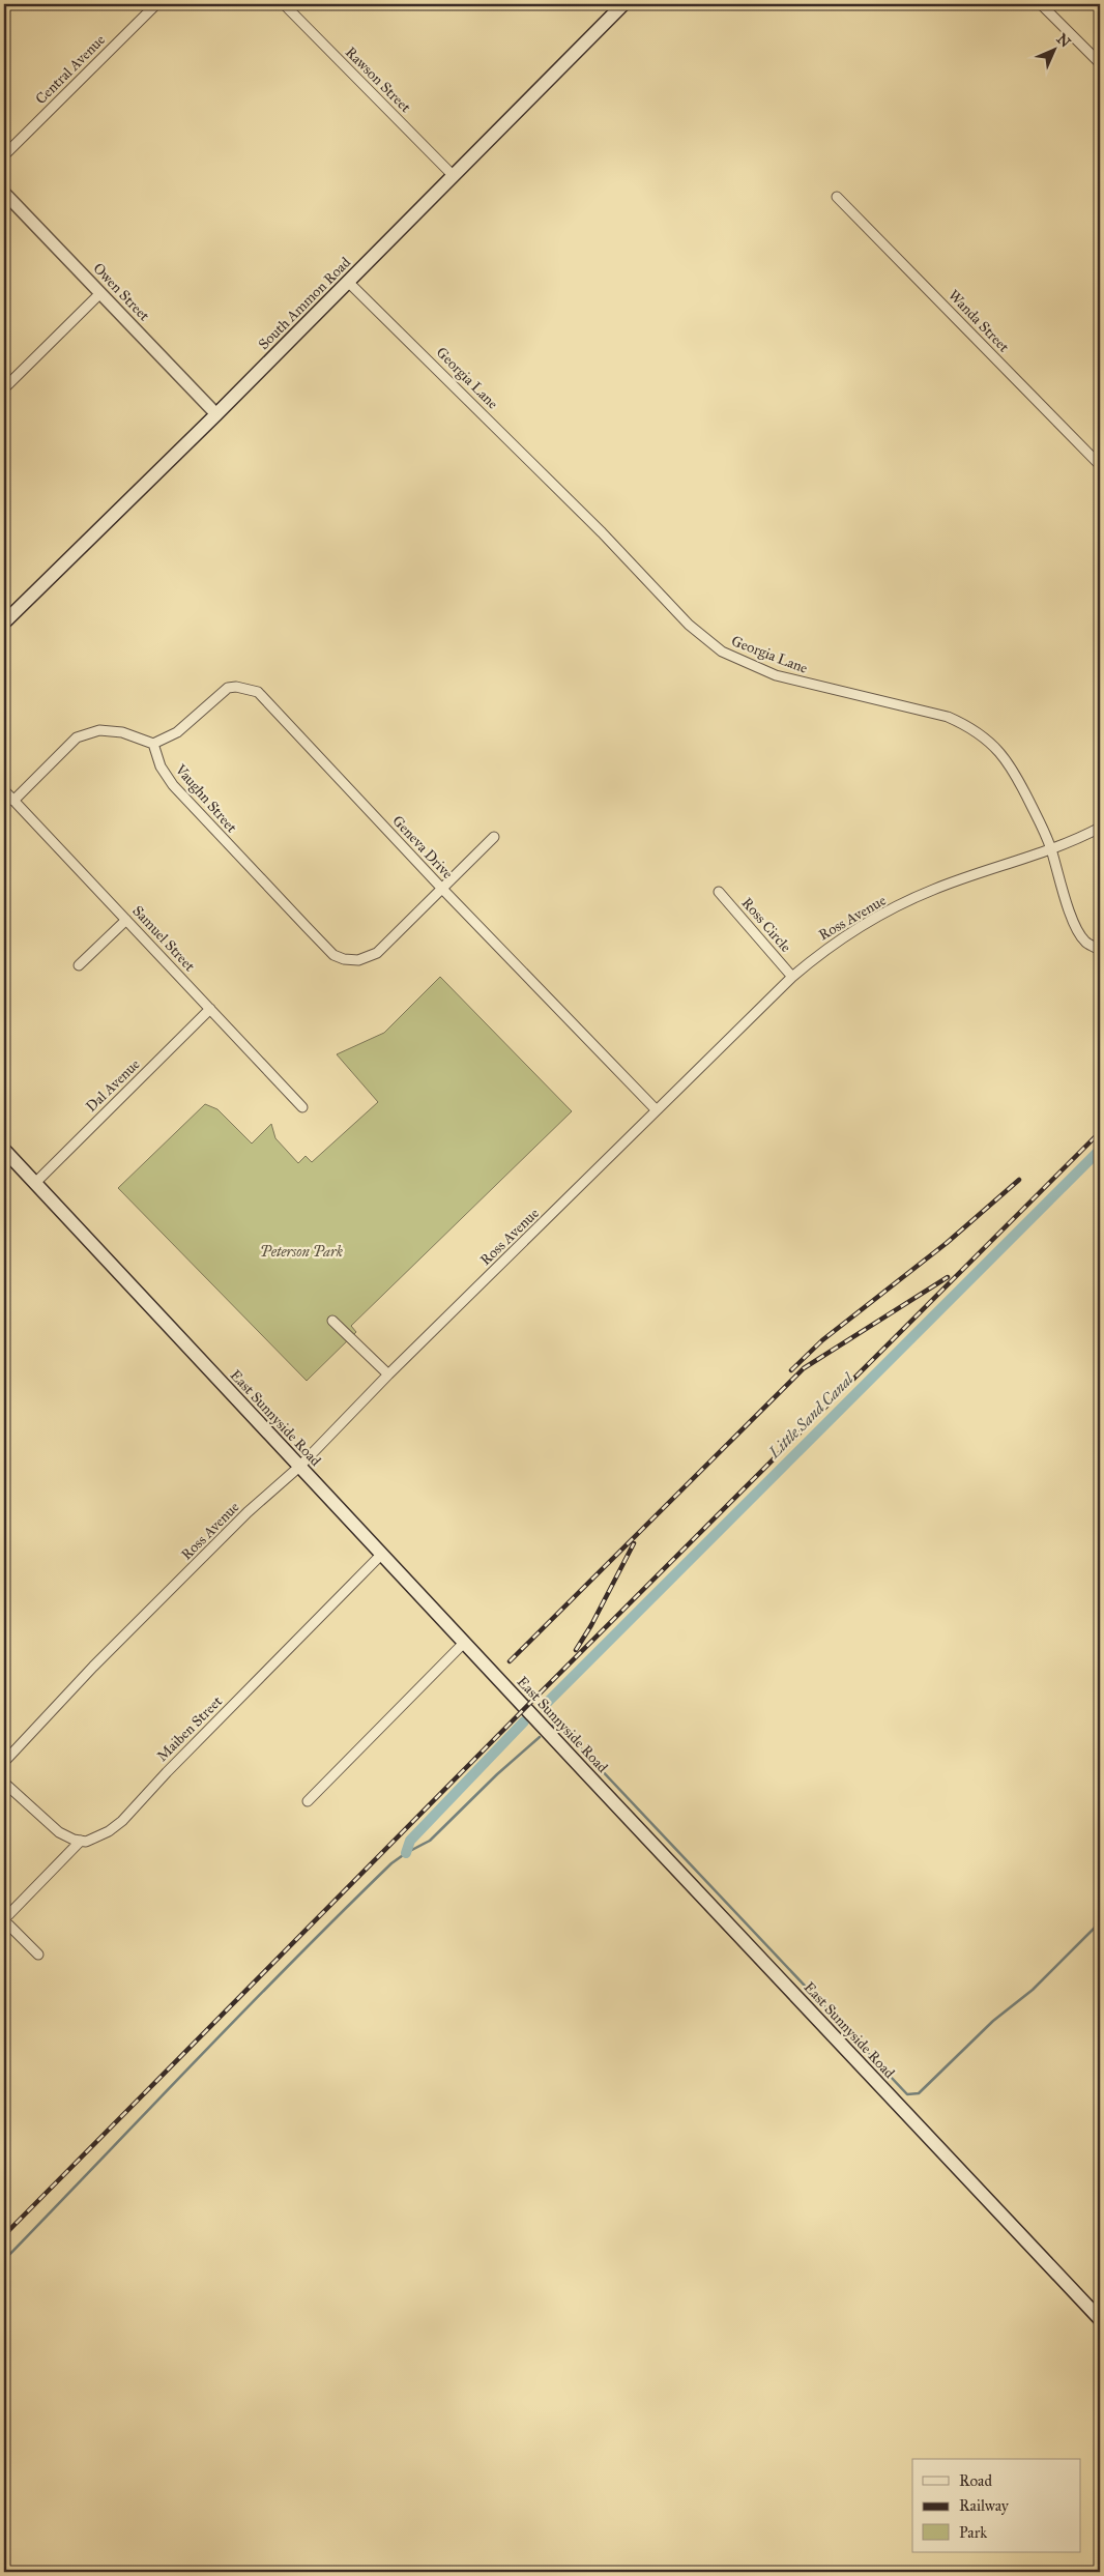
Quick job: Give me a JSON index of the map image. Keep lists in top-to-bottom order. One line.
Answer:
{"streets":{"main road":["South Ammon Road","East Sunnyside Road"],"street":["Central Avenue","Rawson Street","Owen Street","Wanda Street","Georgia Lane","Vaughn Street","Geneva Drive","Ross Avenue","Ross Circle","Samuel Street","Dal Avenue","Maiben Street"]},"crossings":[["Rawson Street","South Ammon Road"],["Owen Street","South Ammon Road"],["South Ammon Road","Georgia Lane"],["Georgia Lane","Ross Avenue"],["Vaughn Street","Geneva Drive"],["Geneva Drive","Ross Avenue"],["Ross Avenue","Ross Circle"],["Ross Avenue","East Sunnyside Road"],["Samuel Street","Dal Avenue"],["Dal Avenue","East Sunnyside Road"],["East Sunnyside Road","Maiben Street"]],"water":["Little Sand Canal"],"parks":["Peterson Park"],"legend":["Road","Railway","Park"],"north":"top right"}
